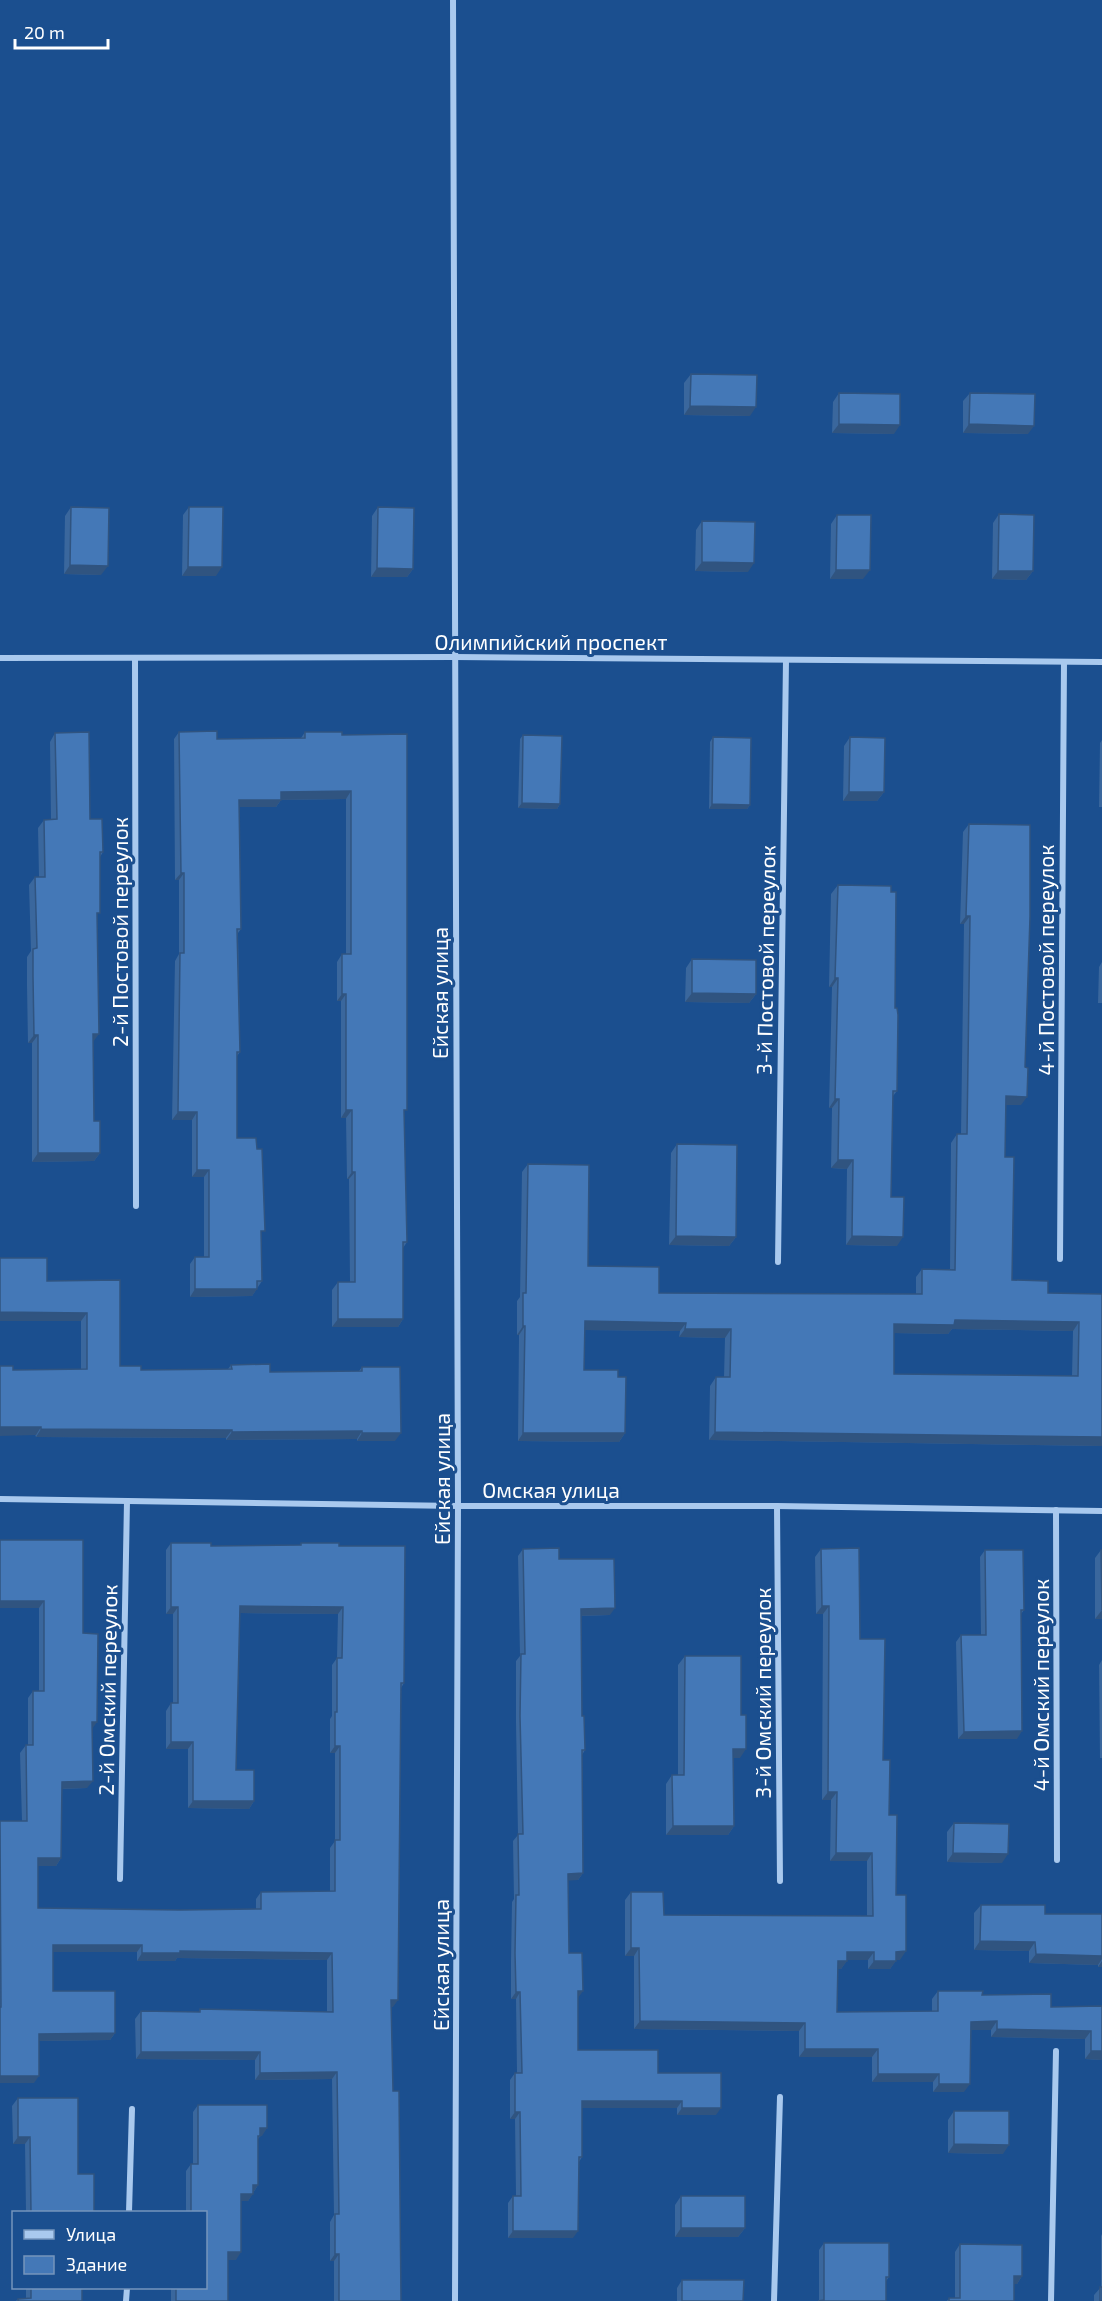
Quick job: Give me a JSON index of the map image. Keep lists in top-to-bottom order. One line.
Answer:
{"streets":{"street":["Олимпийский проспект","2-й Постовой переулок","3-й Постовой переулок","4-й Постовой переулок","Ейская улица","Омская улица","4-й Омский переулок","2-й Омский переулок","3-й Омский переулок"]},"crossings":[["Олимпийский проспект","2-й Постовой переулок"],["Олимпийский проспект","3-й Постовой переулок"],["Олимпийский проспект","4-й Постовой переулок"],["Олимпийский проспект","Ейская улица"],["Ейская улица","Омская улица"],["Омская улица","4-й Омский переулок"],["Омская улица","2-й Омский переулок"],["Омская улица","3-й Омский переулок"]],"legend":["Улица","Здание"],"scale_bar":"20 m"}
